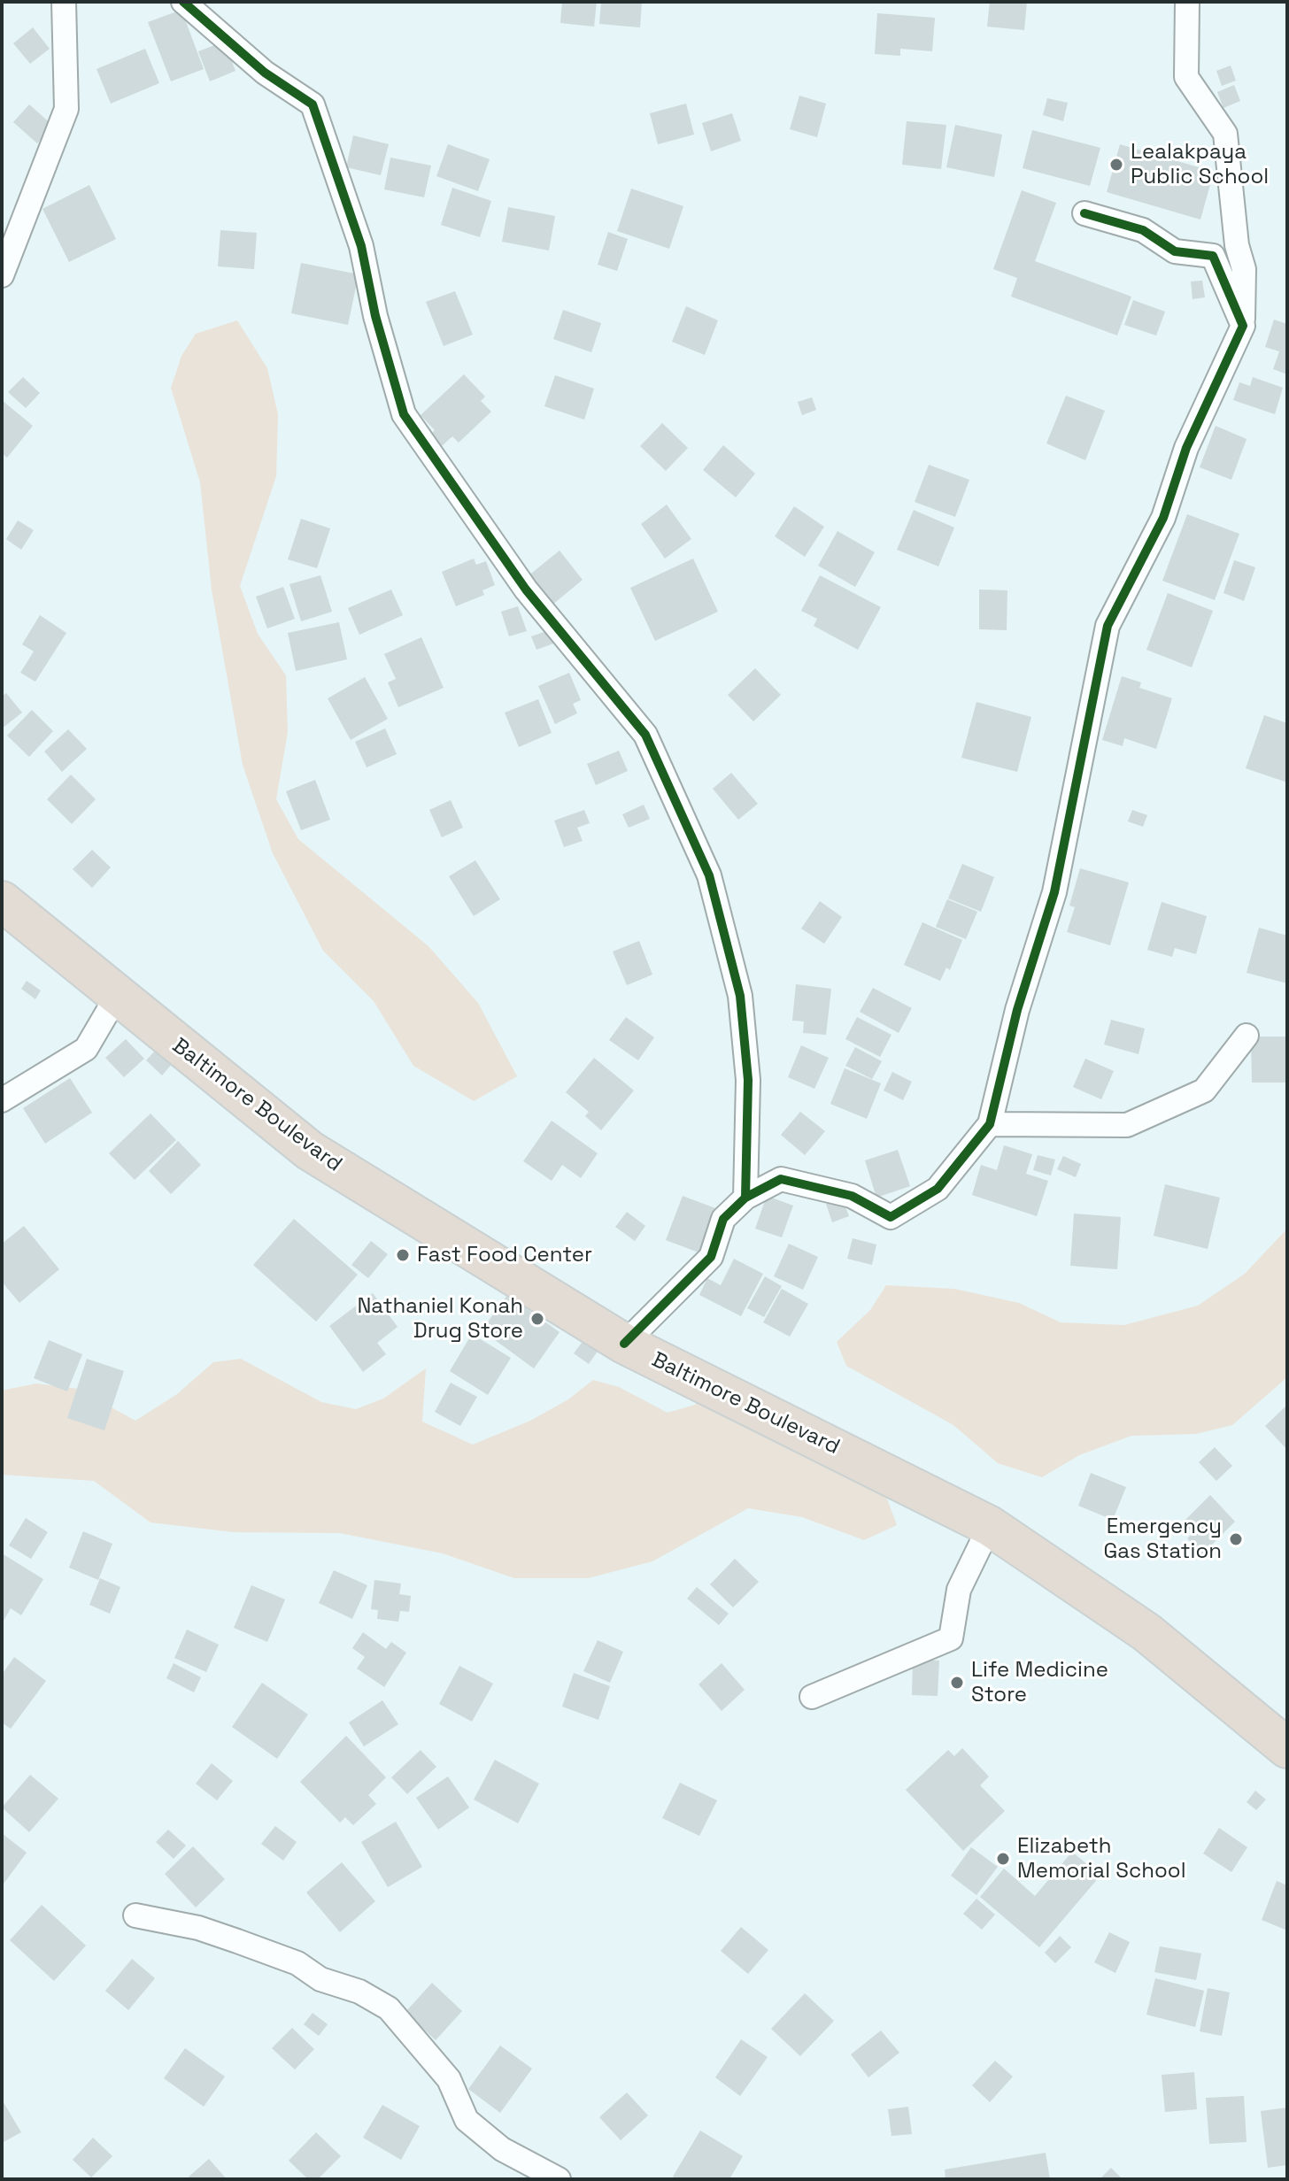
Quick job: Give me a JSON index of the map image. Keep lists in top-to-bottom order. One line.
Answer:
{"streets":{"highway":["Baltimore Boulevard"]},"places":["Lealakpaya Public School","Fast Food Center","Nathaniel Konah Drug Store","Emergency Gas Station","Life Medicine Store","Elizabeth Memorial School"]}
